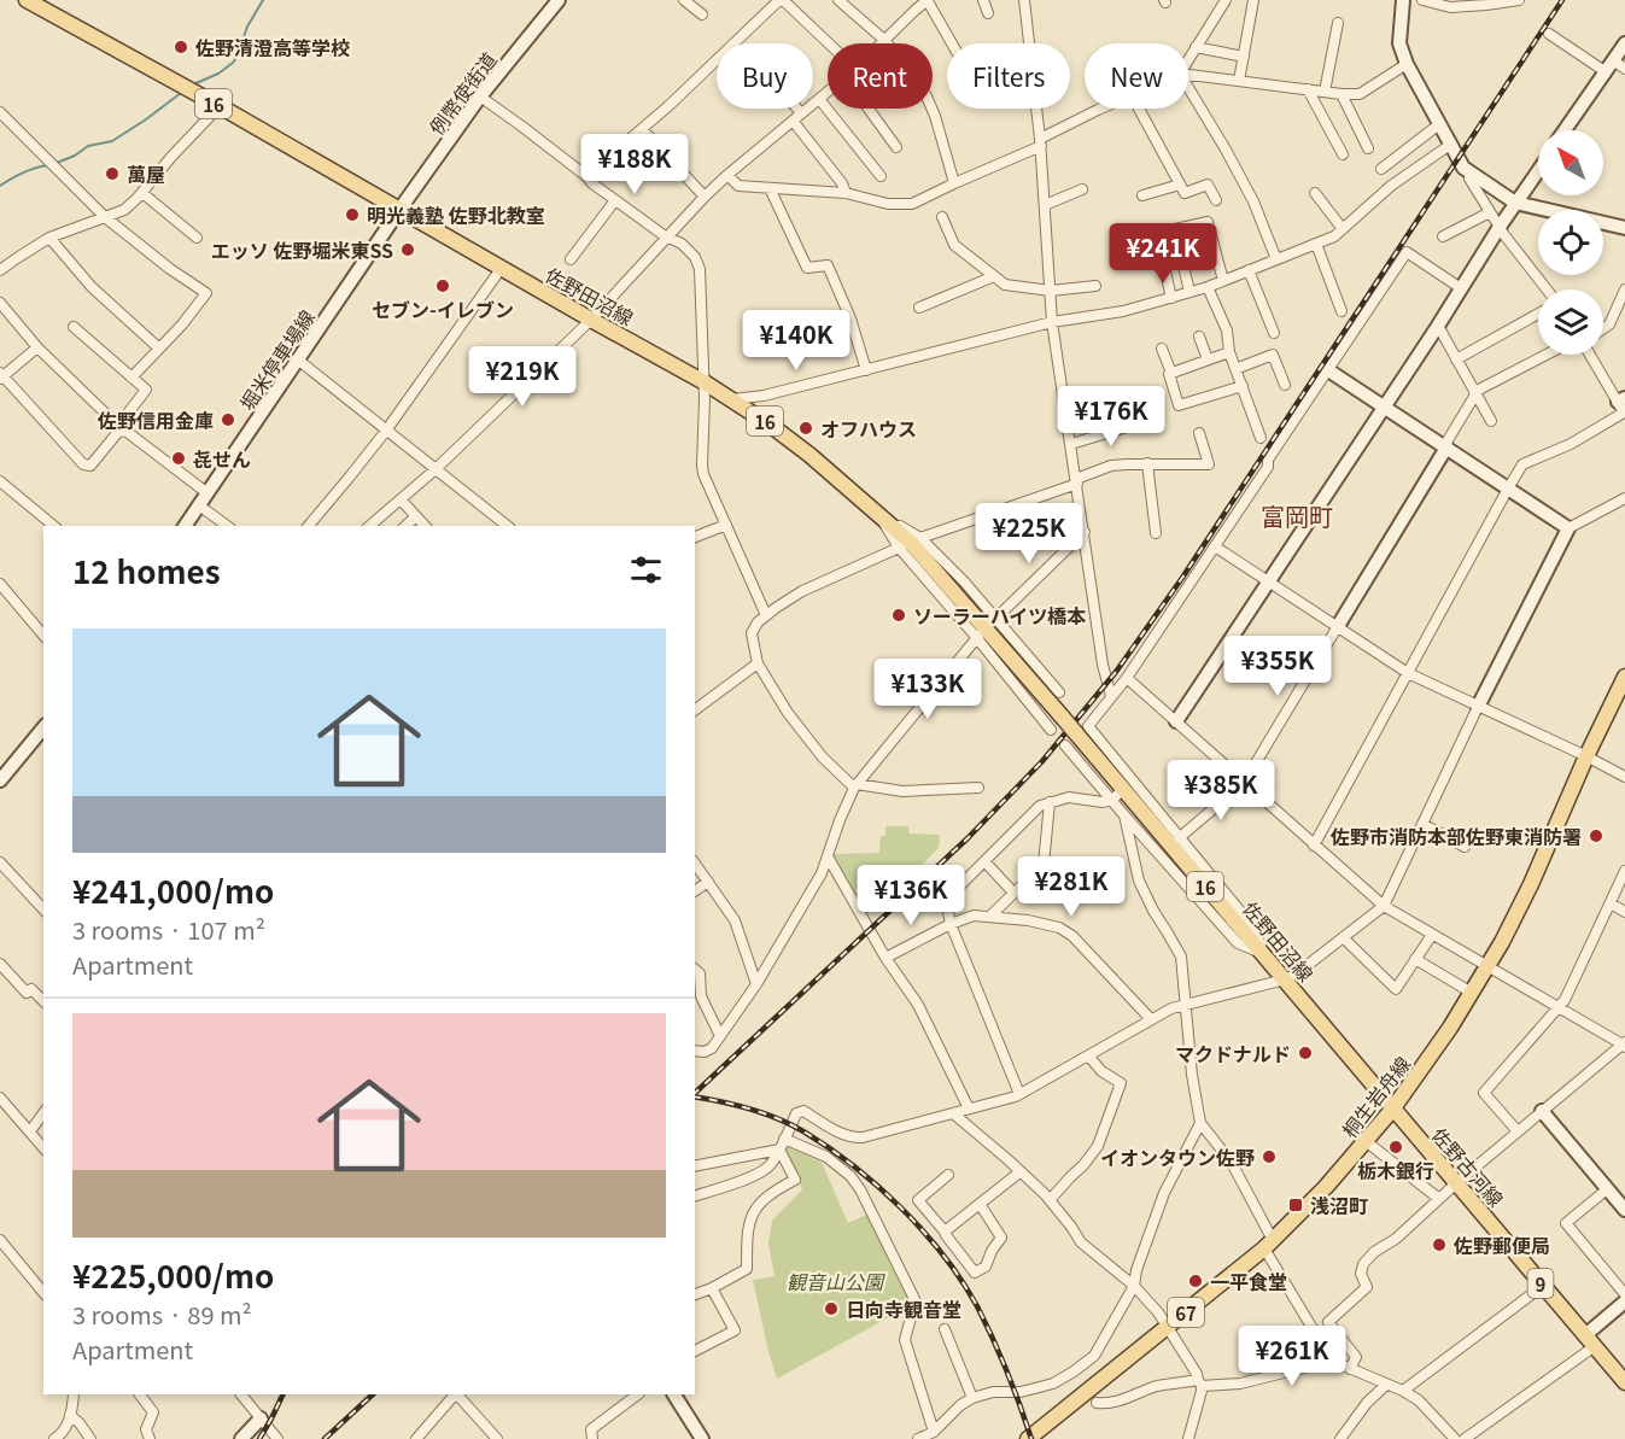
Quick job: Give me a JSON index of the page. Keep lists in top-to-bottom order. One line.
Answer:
{"streets":{"main road":["16","佐野田沼線","桐生岩舟線","佐野古河線","9","67"],"street":["例幣使街道","堀米停車場線"]},"crossings":[["例幣使街道","佐野田沼線"],["例幣使街道","堀米停車場線"],["佐野田沼線","堀米停車場線"],["佐野田沼線","桐生岩舟線"],["佐野田沼線","佐野古河線"],["桐生岩舟線","佐野古河線"]],"districts":["富岡町"],"parks":["観音山公園"],"places":{"other":["佐野清澄高等学校","萬屋","明光義塾 佐野北教室","エッソ 佐野堀米東SS","セブン-イレブン","佐野信用金庫","オフハウス","㐂せん","ソーラーハイツ橋本","佐野市消防本部佐野東消防署","マクドナルド","栃木銀行","イオンタウン佐野","佐野郵便局","一平食堂","日向寺観音堂"],"transit":["浅沼町"]},"north":"top left","page":{"chip":["Buy","Rent","Filters","New"],"price":["¥188K","¥241K","¥140K","¥219K","¥176K","¥225K","¥355K","¥133K","¥385K","¥281K","¥136K","¥261K"],"heading":"12 homes","list":[{"name":"¥241,000/mo","note":"3 rooms · 107 m² · Apartment"},{"name":"¥225,000/mo","note":"3 rooms · 89 m² · Apartment"}]}}
